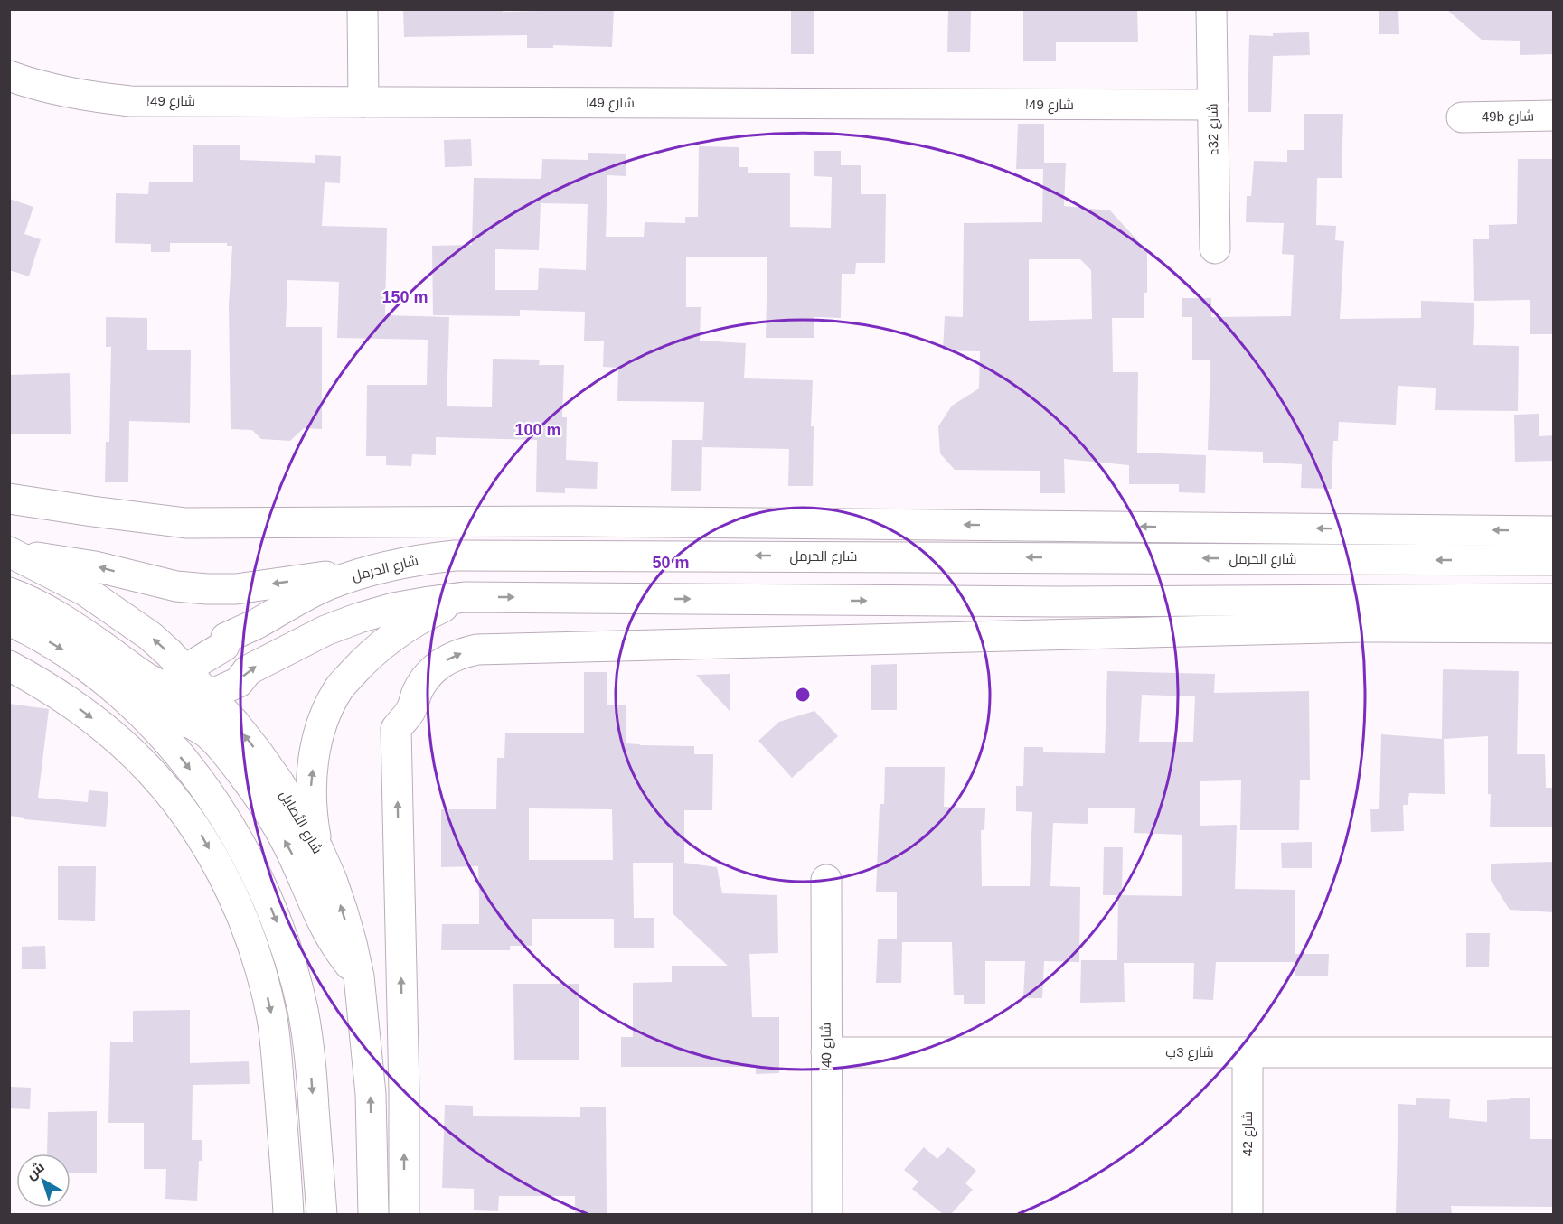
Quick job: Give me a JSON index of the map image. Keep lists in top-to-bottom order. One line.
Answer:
{"streets":{"street":["شارع 49ا","49b شارع","شارع 32د","شارع الحرمل","شارع الأصايل","شارع 40ا","شارع 3ب","شارع 42"]},"crossings":[["شارع 49ا","شارع 32د"],["شارع الحرمل","شارع الأصايل"],["شارع 40ا","شارع 3ب"],["شارع 3ب","شارع 42"]],"north":"top left","rings":["150 m","100 m","50 m"]}
